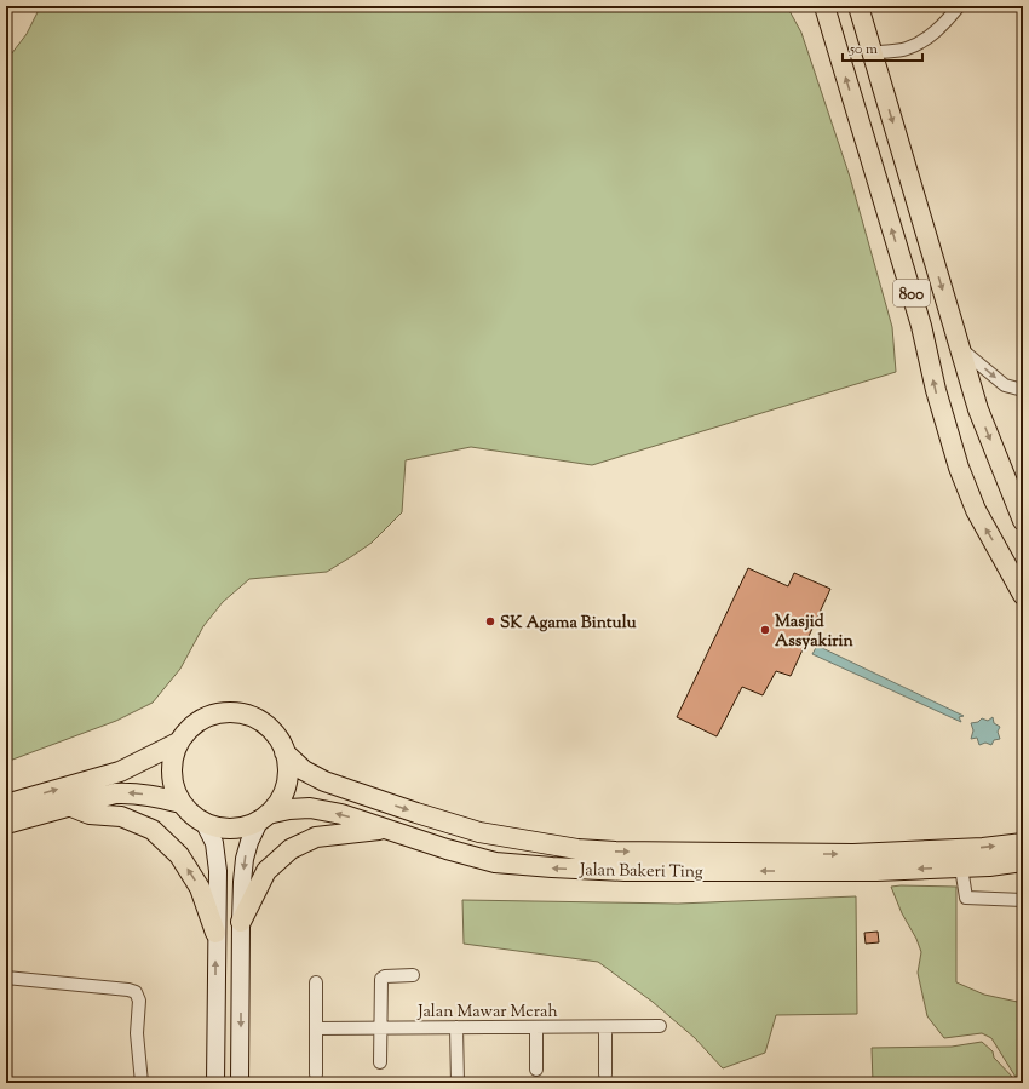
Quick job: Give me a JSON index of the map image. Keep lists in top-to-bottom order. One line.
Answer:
{"streets":{"main road":["800","Jalan Bakeri Ting"],"street":["Jalan Mawar Merah"]},"places":["SK Agama Bintulu","Masjid Assyakirin"],"scale_bar":"50 m"}
